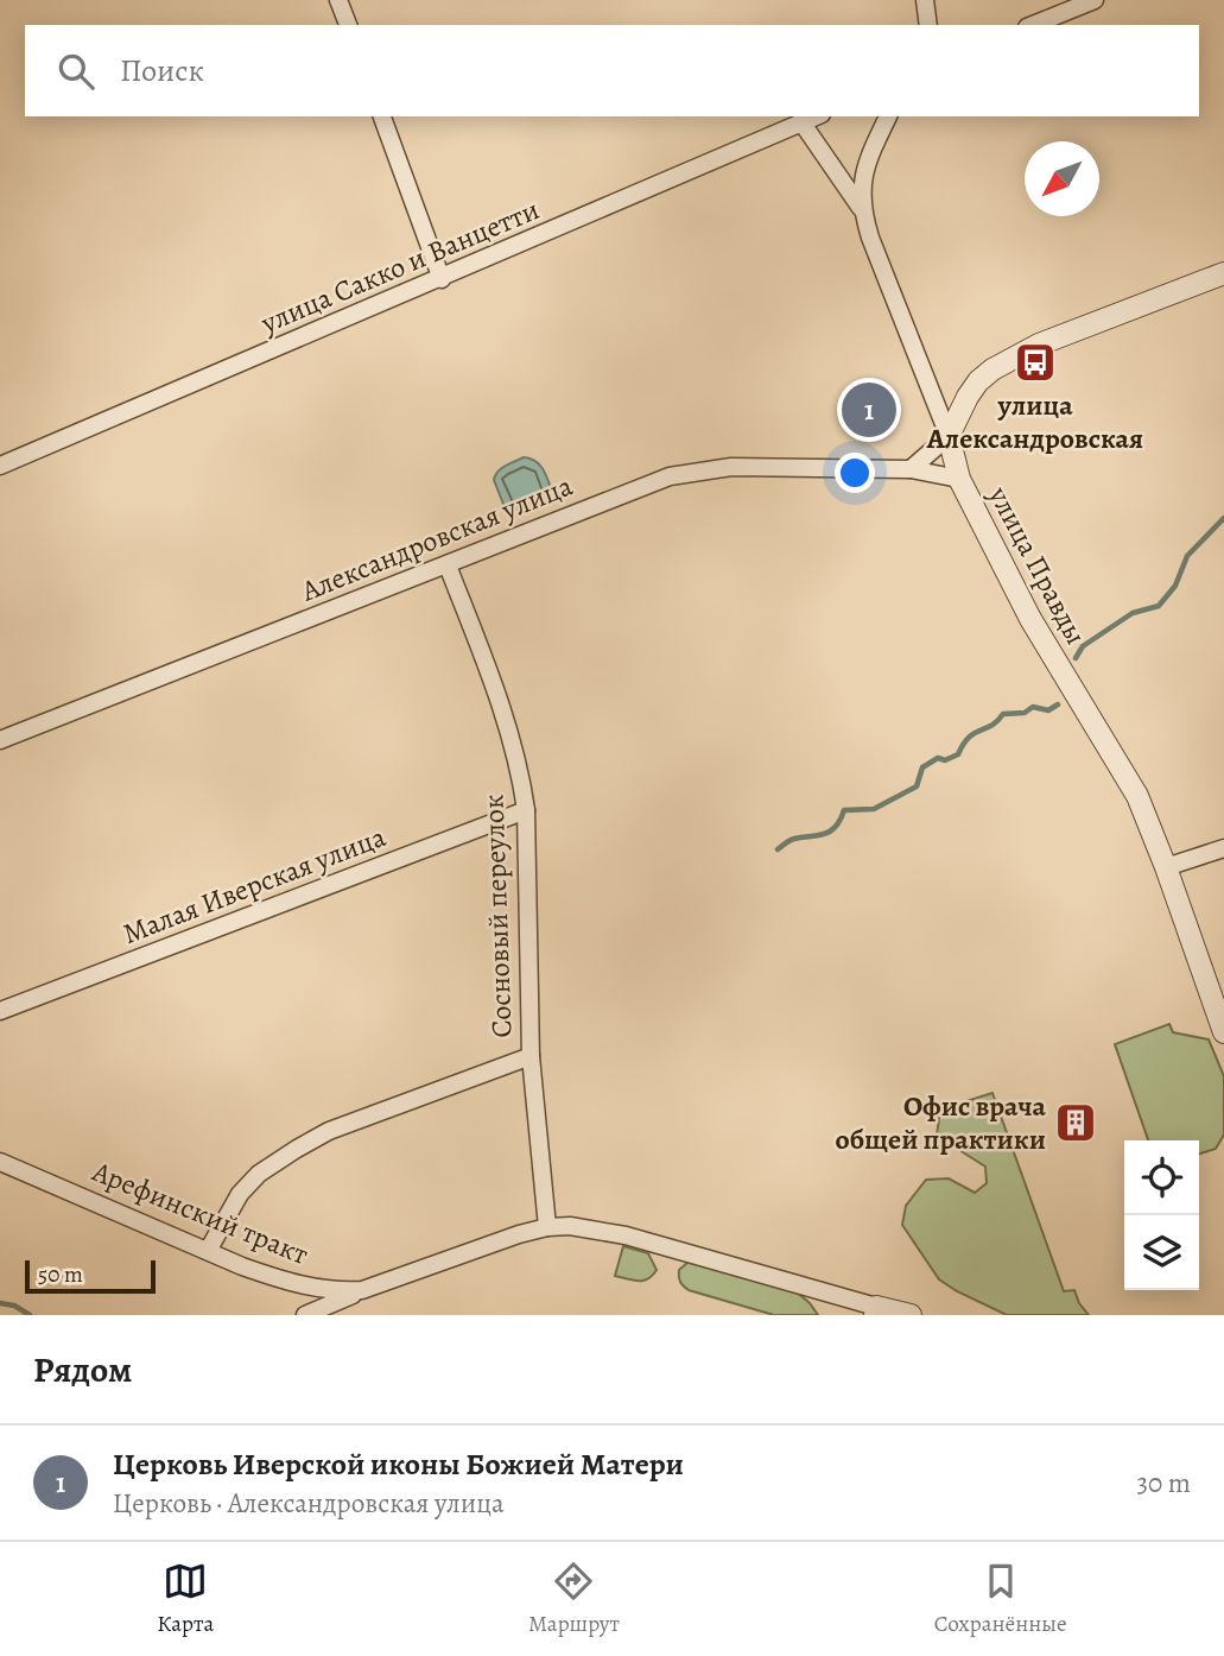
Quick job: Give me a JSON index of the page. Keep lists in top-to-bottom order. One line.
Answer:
{"streets":{"street":["улица Сакко и Ванцетти","Александровская улица","улица Правды","Малая Иверская улица","Сосновый переулок","Арефинский тракт"]},"crossings":[["Александровская улица","улица Правды"],["Александровская улица","Сосновый переулок"],["Малая Иверская улица","Сосновый переулок"],["Сосновый переулок","Арефинский тракт"]],"places":{"bus stop":["улица Александровская"],"building":["Офис врача общей практики"]},"scale_bar":"50 m","north":"bottom left","page":{"search":"Поиск","pins":"1","scale":"50 m","heading":"Рядом","list":[{"mark":"1","name":"Церковь Иверской иконы Божией Матери","note":"Церковь · Александровская улица","value":"30 m"}],"nav":["Карта","Маршрут","Сохранённые"]}}
